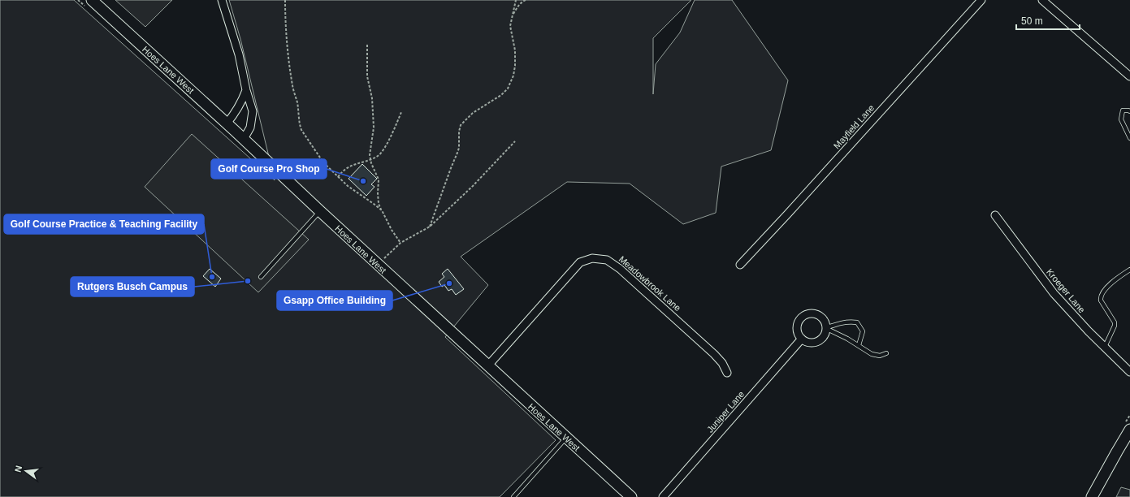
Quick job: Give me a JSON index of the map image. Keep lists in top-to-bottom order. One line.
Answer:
{"streets":{"street":["Hoes Lane West","Mayfield Lane","Meadowbrook Lane","Kroeger Lane","Juniper Lane"]},"crossings":[["Hoes Lane West","Meadowbrook Lane"]],"places":["Golf Course Pro Shop","Golf Course Practice & Teaching Facility","Rutgers Busch Campus","Gsapp Office Building"],"scale_bar":"50 m","north":"left"}
